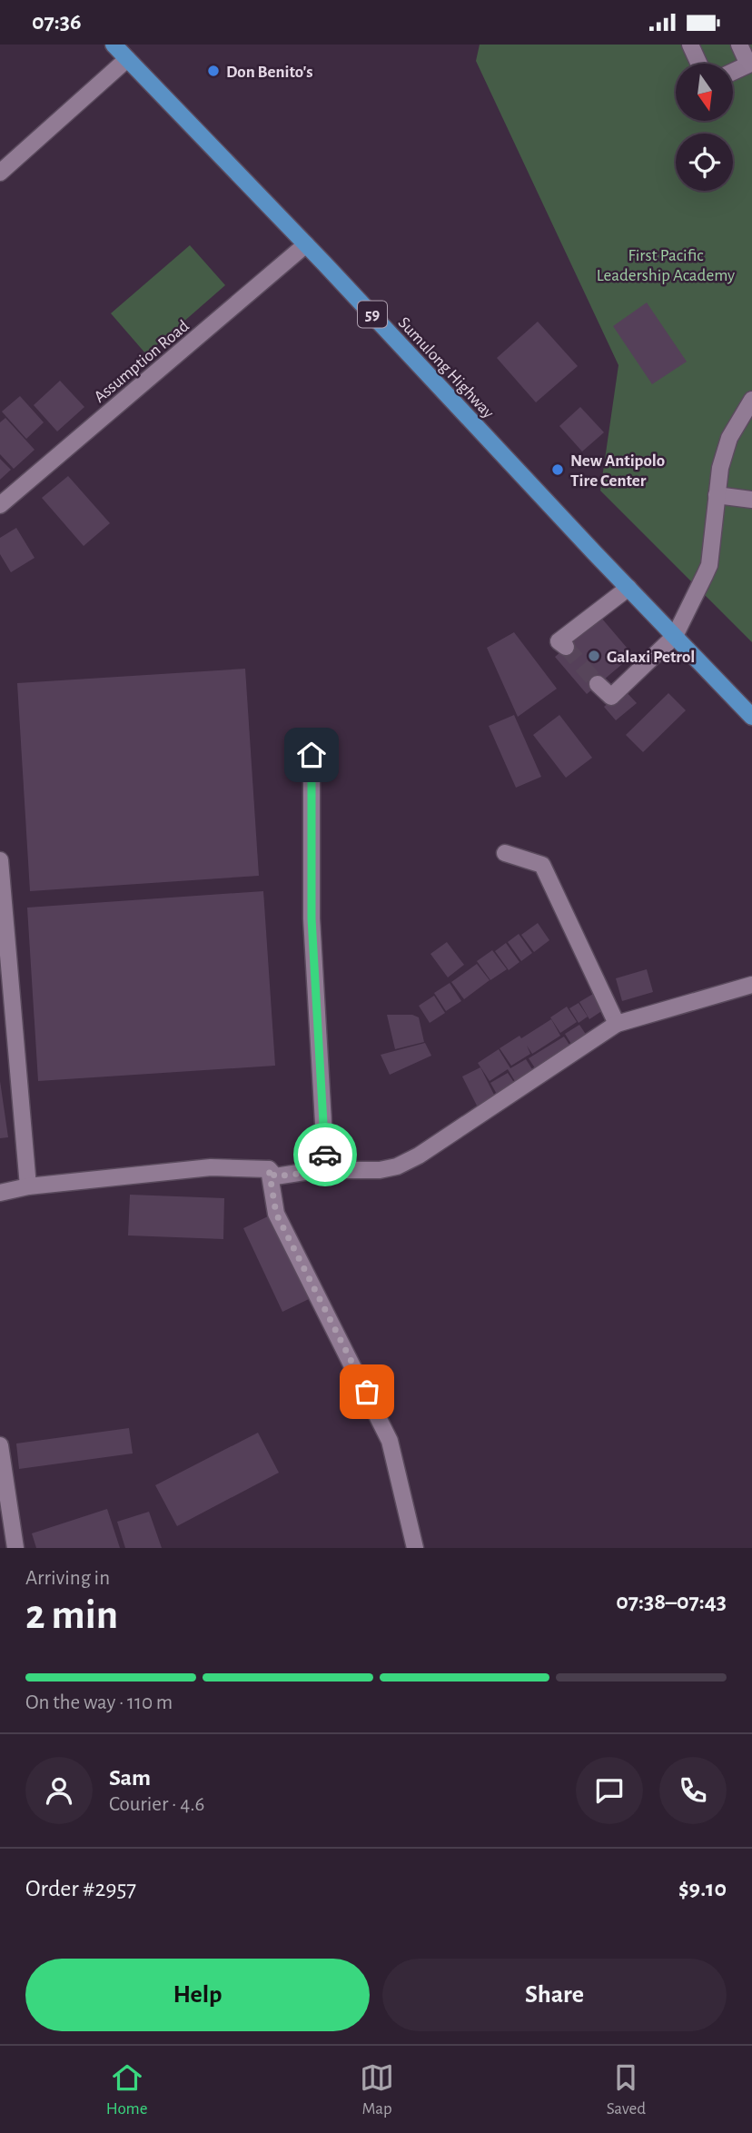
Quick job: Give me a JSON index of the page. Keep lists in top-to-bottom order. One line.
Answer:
{"streets":{"main road":["59","Sumulong Highway"],"street":["Assumption Road"]},"crossings":[["Assumption Road","Sumulong Highway"]],"parks":["First Pacific Leadership Academy"],"places":["Don Benito's","New Antipolo Tire Center","Galaxi Petrol"],"north":"bottom","page":{"status":"07:36","heading":["2 min","Arriving in","07:38–07:43"],"panel":["Sam","Courier · 4.6","Order #2957","$9.10"],"bar":"On the way · 110 m","buttons":["Help","Share"],"tabs":["Home","Map","Saved"]}}
